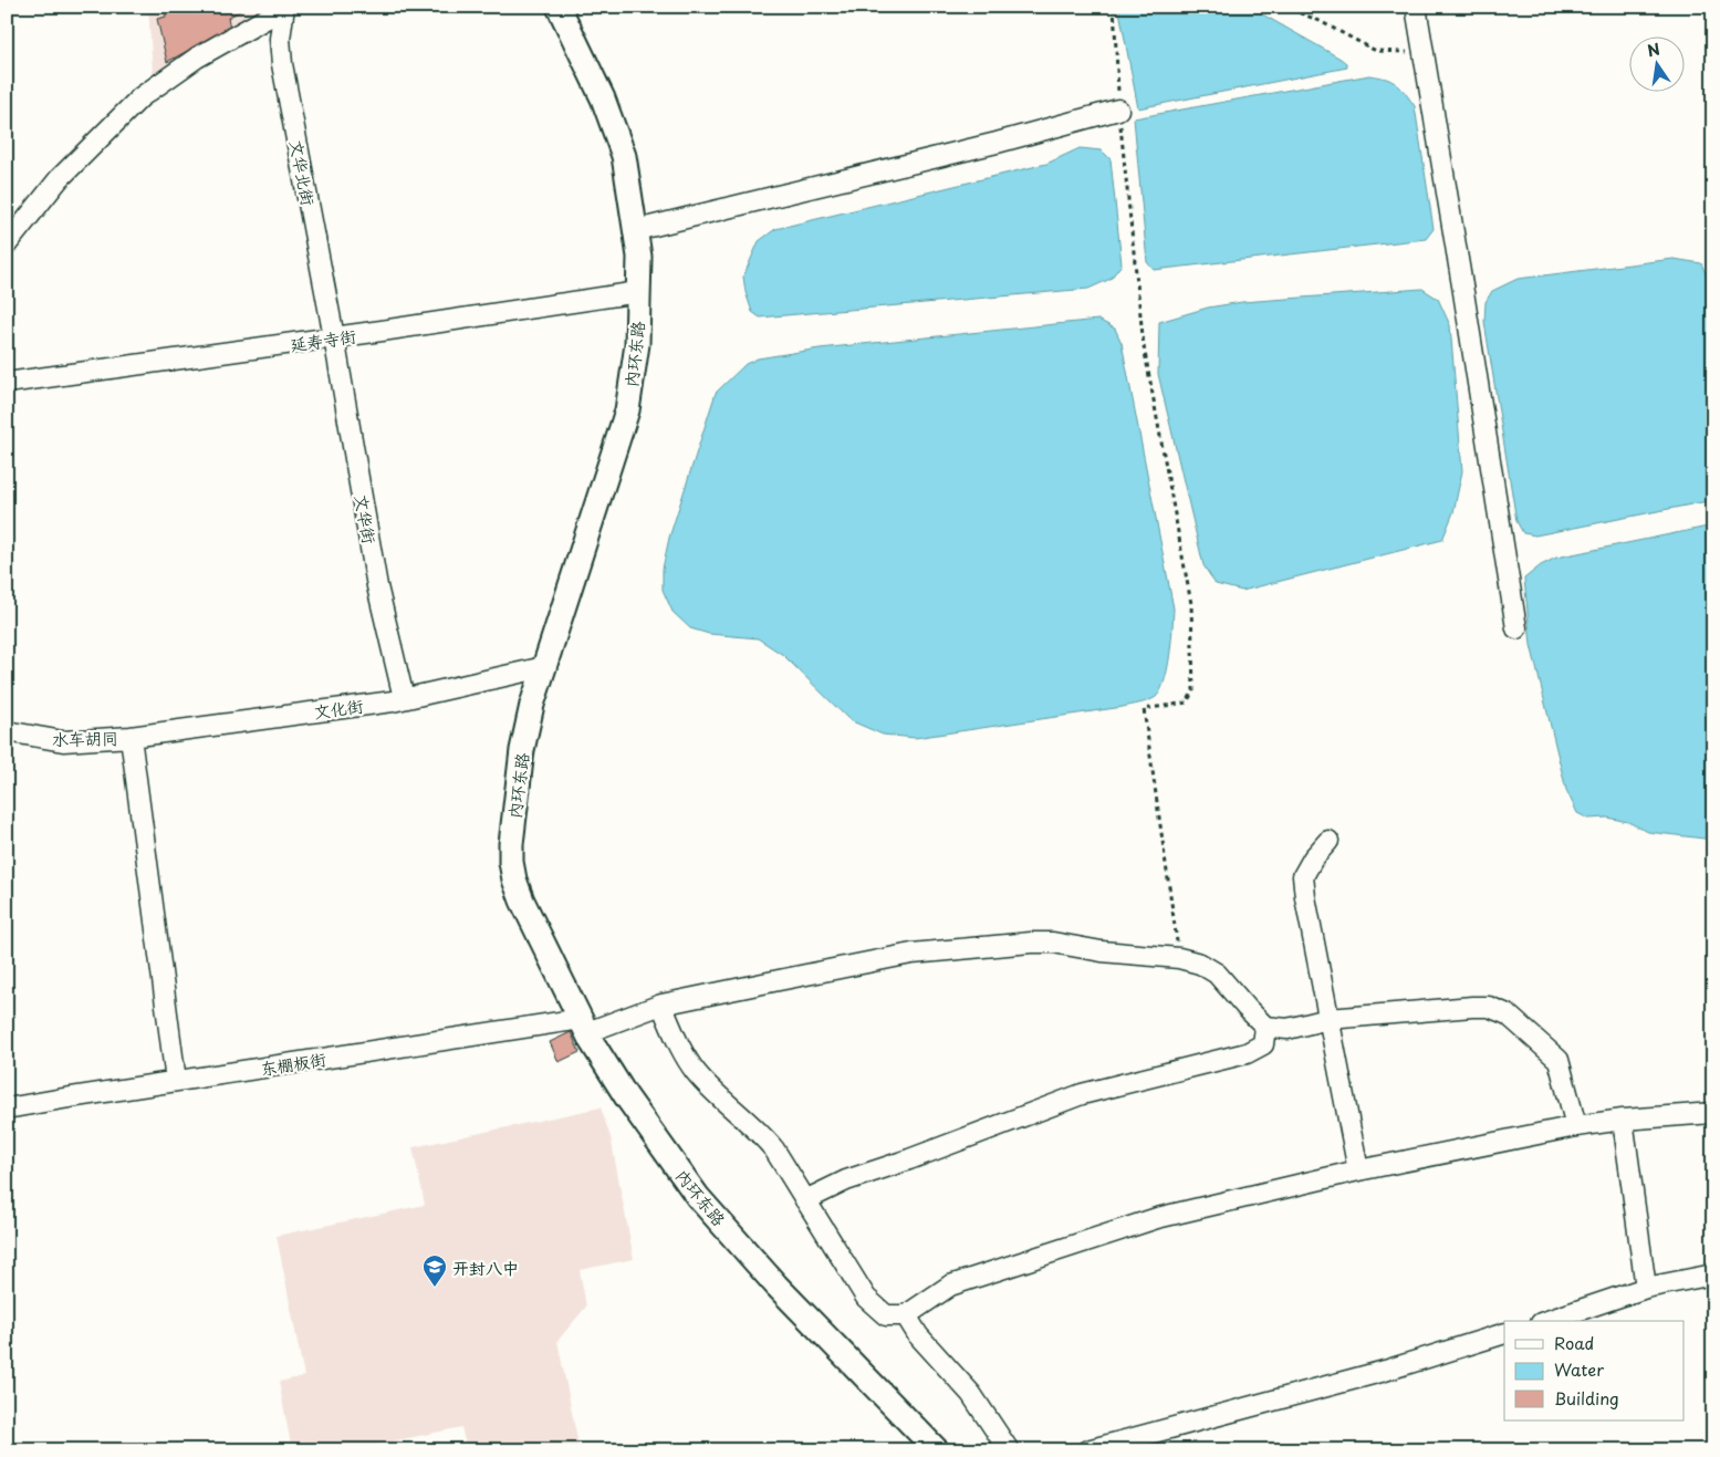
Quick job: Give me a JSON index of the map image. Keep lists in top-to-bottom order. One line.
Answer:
{"streets":{"street":["文华北街","延寿寺街","内环东路","文华街","文化街","水车胡同","东棚板街"]},"crossings":[["文华北街","延寿寺街"],["文华北街","文华街"],["延寿寺街","内环东路"],["延寿寺街","文华街"],["内环东路","文化街"],["内环东路","东棚板街"],["文华街","文化街"],["文化街","水车胡同"]],"places":{"school or university":["开封八中"]},"legend":["Road","Water","Building"],"north":"top"}
